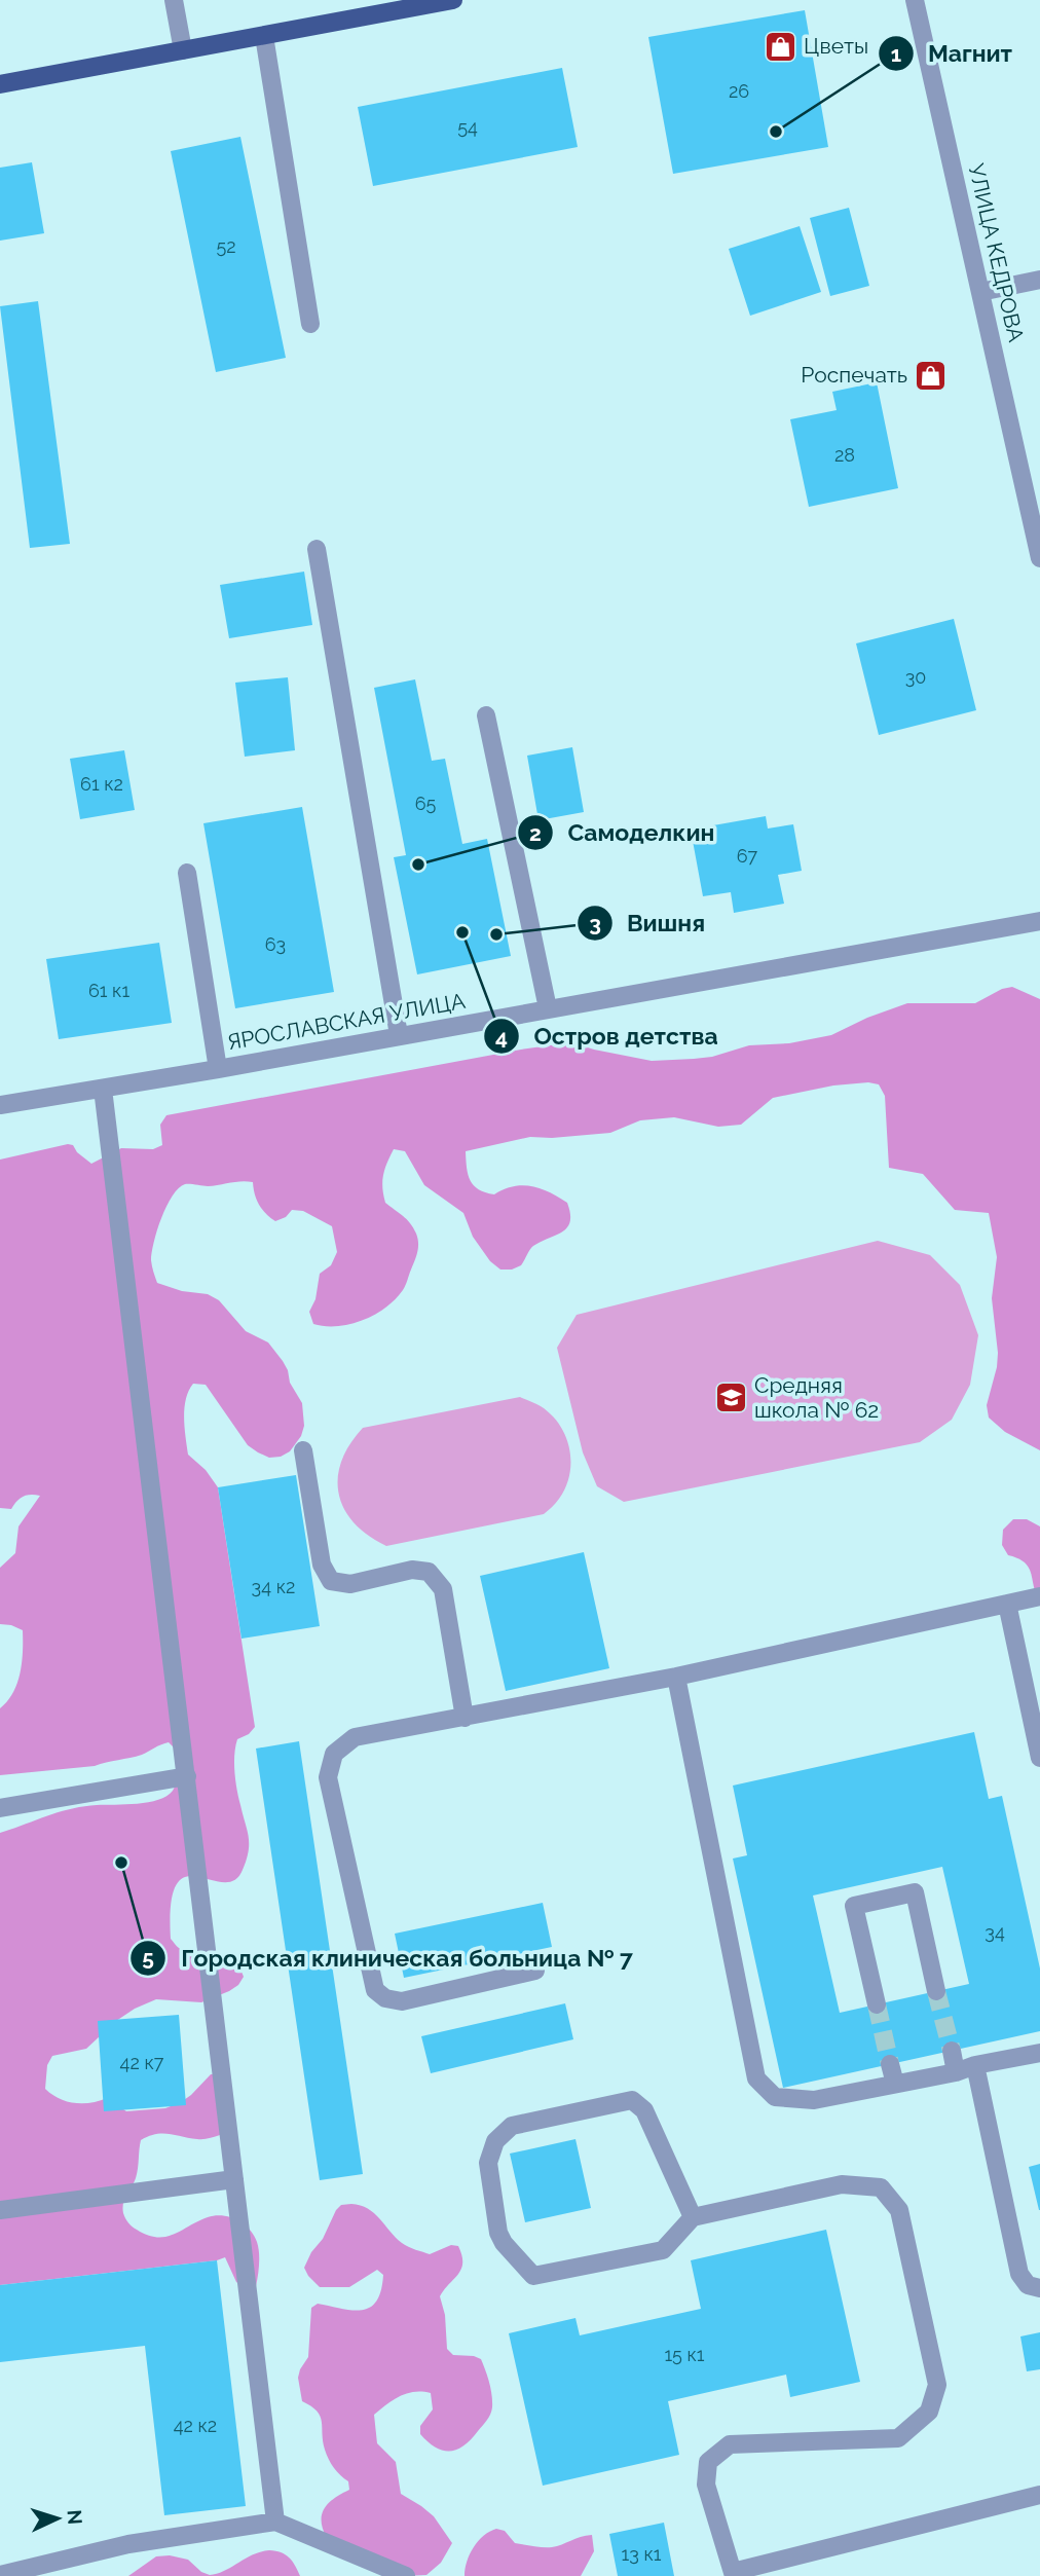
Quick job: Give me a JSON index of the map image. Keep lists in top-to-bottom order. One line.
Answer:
{"streets":{"street":["УЛИЦА КЕДРОВА","ЯРОСЛАВСКАЯ УЛИЦА"]},"places":{"shop":["Цветы","Роспечать"],"other":["Магнит","Самоделкин","Остров детства","Вишня","Городская клиническая больница № 7"],"school or university":["Средняя школа № 62"]},"house_numbers":["26","54","52","28","30","61 к2","65","67","63","61 к1","34 к2","34","42 к7","15 к1","42 к2","13 к1"],"north":"right"}
